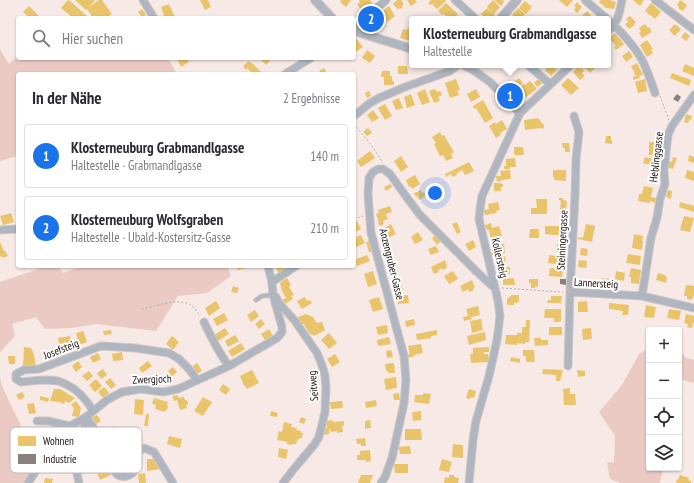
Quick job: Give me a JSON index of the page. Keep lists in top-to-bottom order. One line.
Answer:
{"streets":{"street":["Heblinggasse","Steiningergasse","Kollersteig","Anzengruber-Gasse","Lannersteig","Josefsteig","Zwergjoch","Seitweg"]},"crossings":[["Heblinggasse","Lannersteig"],["Steiningergasse","Lannersteig"],["Kollersteig","Lannersteig"],["Josefsteig","Zwergjoch"],["Zwergjoch","Seitweg"]],"legend":["Wohnen","Industrie"],"page":{"pins":["2","1"],"popup":["Klosterneuburg Grabmandlgasse","Haltestelle"],"search":"Hier suchen","heading":["In der Nähe","2 Ergebnisse"],"list":[{"mark":"1","name":"Klosterneuburg Grabmandlgasse","note":"Haltestelle · Grabmandlgasse","value":"140 m"},{"mark":"2","name":"Klosterneuburg Wolfsgraben","note":"Haltestelle · Ubald-Kostersitz-Gasse","value":"210 m"}],"map_buttons":["+","−"]}}
